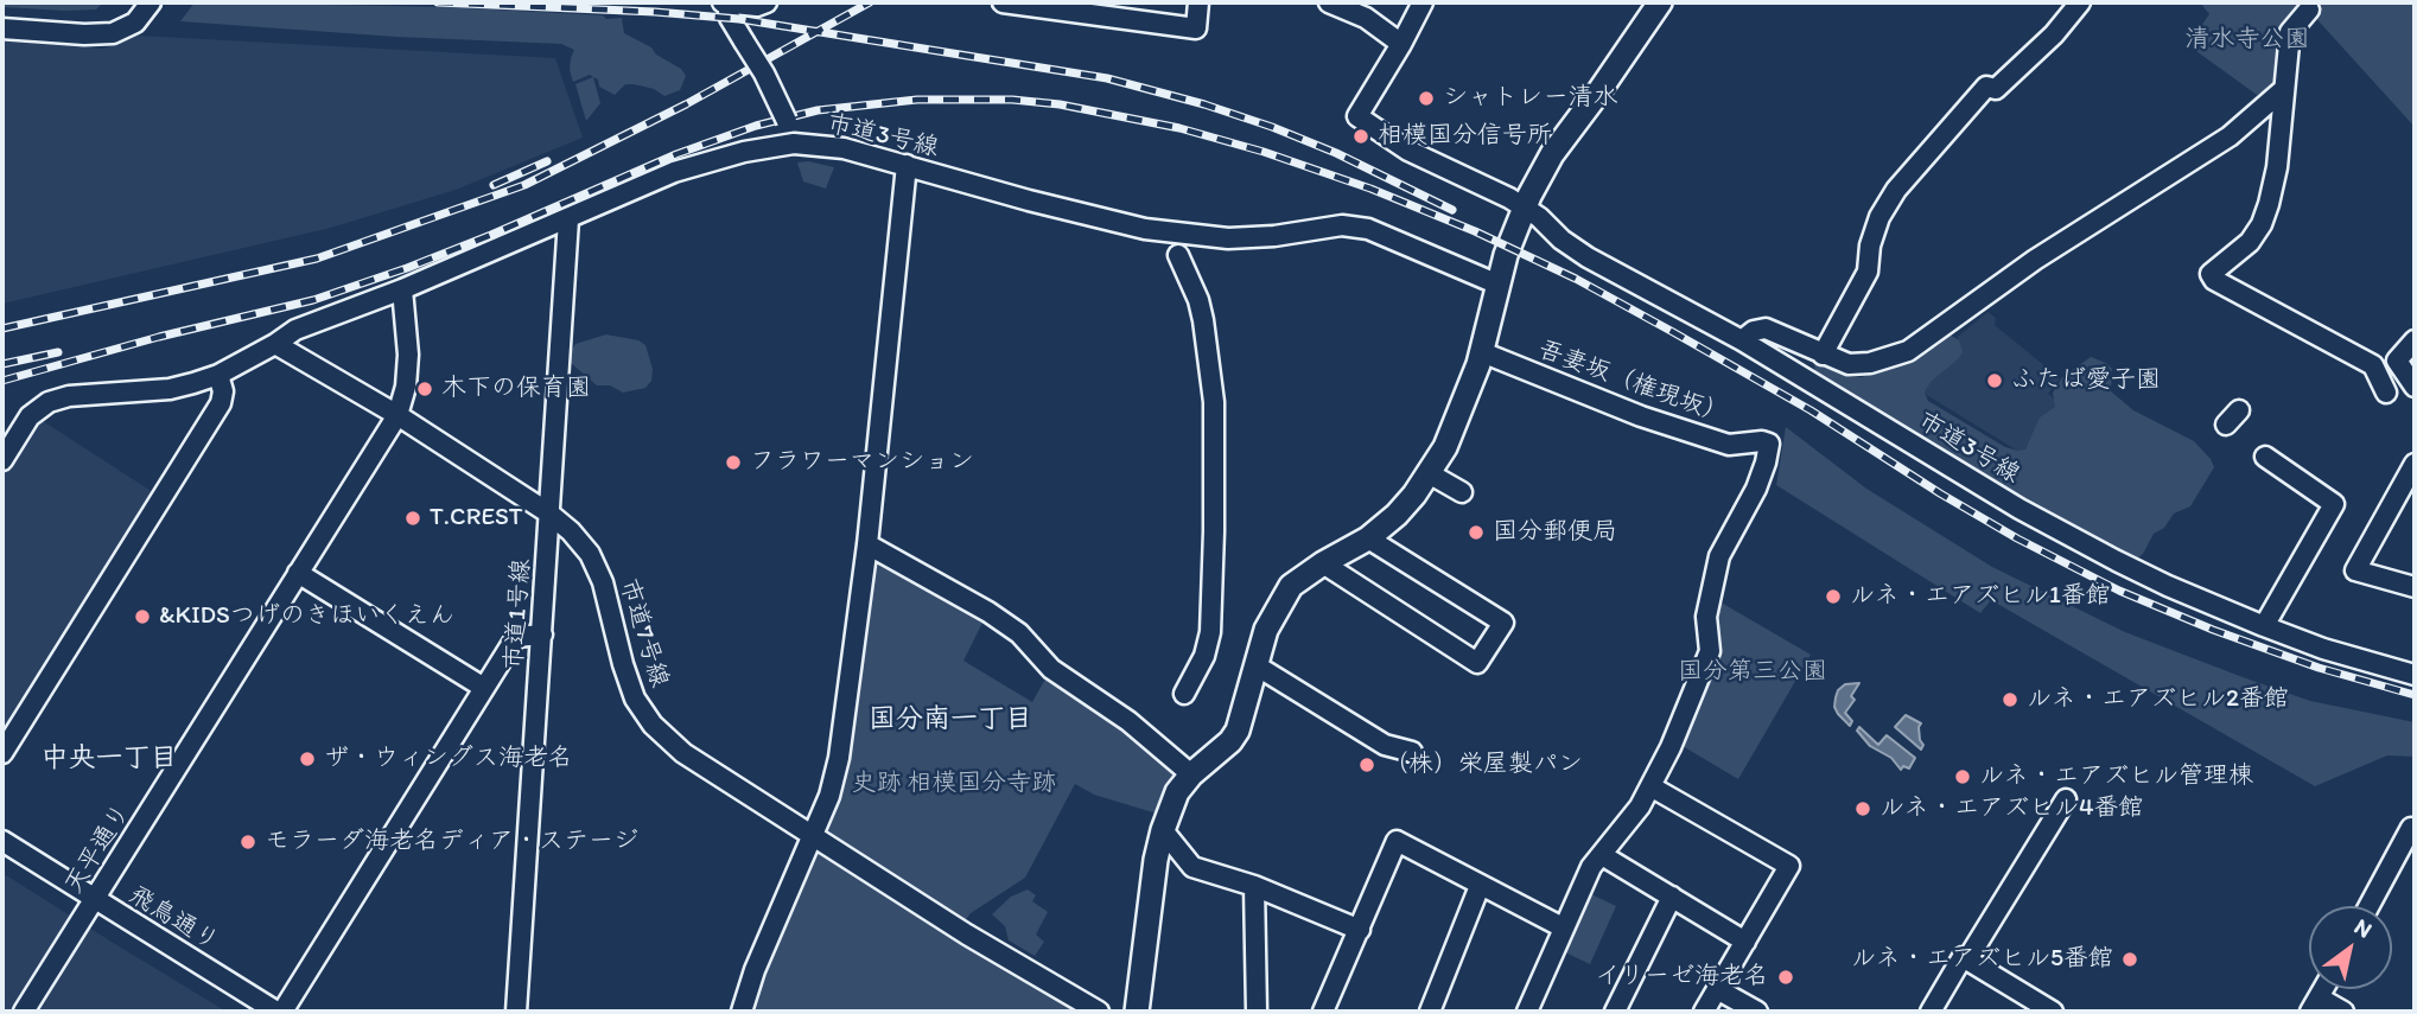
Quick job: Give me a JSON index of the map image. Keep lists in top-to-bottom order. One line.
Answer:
{"streets":{"street":["市道3号線","吾妻坂（権現坂）","市道1号線","市道7号線","天平通り","飛鳥通り"]},"crossings":[["市道3号線","市道1号線"],["市道3号線","市道7号線"],["市道3号線","天平通り"],["市道1号線","市道7号線"],["市道7号線","天平通り"],["天平通り","飛鳥通り"]],"districts":["国分南一丁目","中央一丁目"],"parks":["清水寺公園","国分第三公園","史跡 相模国分寺跡"],"places":["シャトレー清水","相模国分信号所","ふたば愛子園","木下の保育園","フラワーマンション","T.CREST","国分郵便局","ルネ・エアズヒル1番館","&KIDSつげのきほいくえん","ルネ・エアズヒル2番館","ザ・ウィングス海老名","（株）栄屋製パン","ルネ・エアズヒル管理棟","ルネ・エアズヒル4番館","モラーダ海老名ディア・ステージ","ルネ・エアズヒル5番館","イリーゼ海老名"],"north":"top right"}
